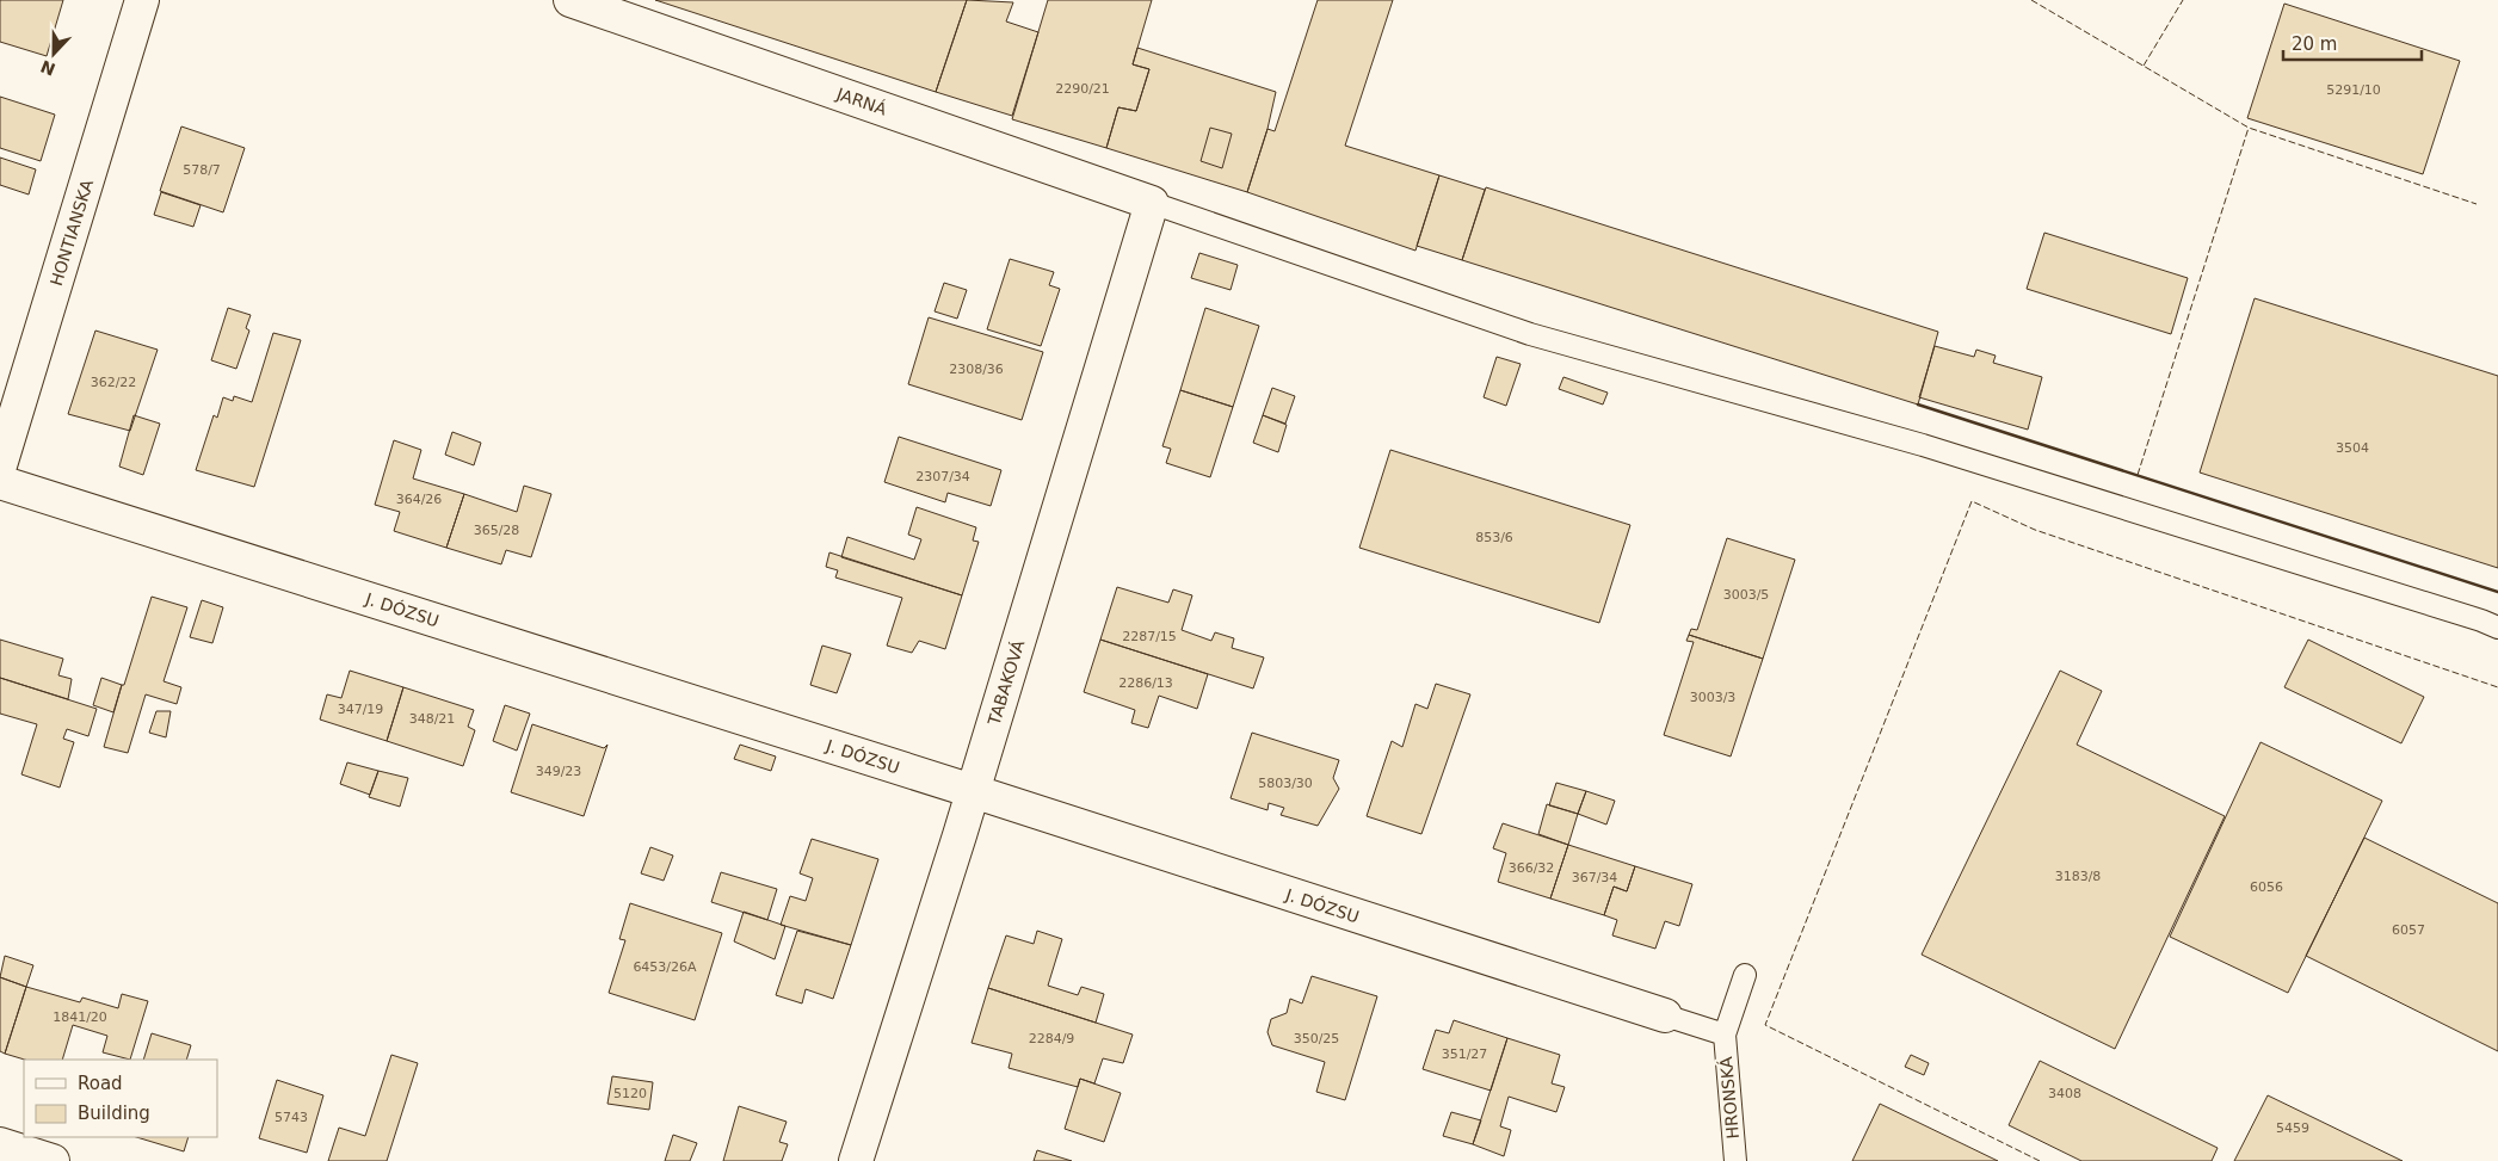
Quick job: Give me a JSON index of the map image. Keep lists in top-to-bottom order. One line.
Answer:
{"streets":{"street":["JARNÁ","HONTIANSKA","J. DÓZSU","TABAKOVÁ"],"lane":["HRONSKÁ"]},"crossings":[["JARNÁ","TABAKOVÁ"],["J. DÓZSU","TABAKOVÁ"],["J. DÓZSU","HRONSKÁ"]],"house_numbers":["2290/21","5291/10","578/7","2308/36","362/22","3504","2307/34","364/26","365/28","853/6","3003/5","2287/15","2286/13","3003/3","347/19","348/21","349/23","5803/30","366/32","3183/8","367/34","6056","6057","6453/26A","1841/20","2284/9","350/25","351/27","5120","3408","5743","5459"],"legend":["Road","Building"],"scale_bar":"20 m","north":"bottom"}
